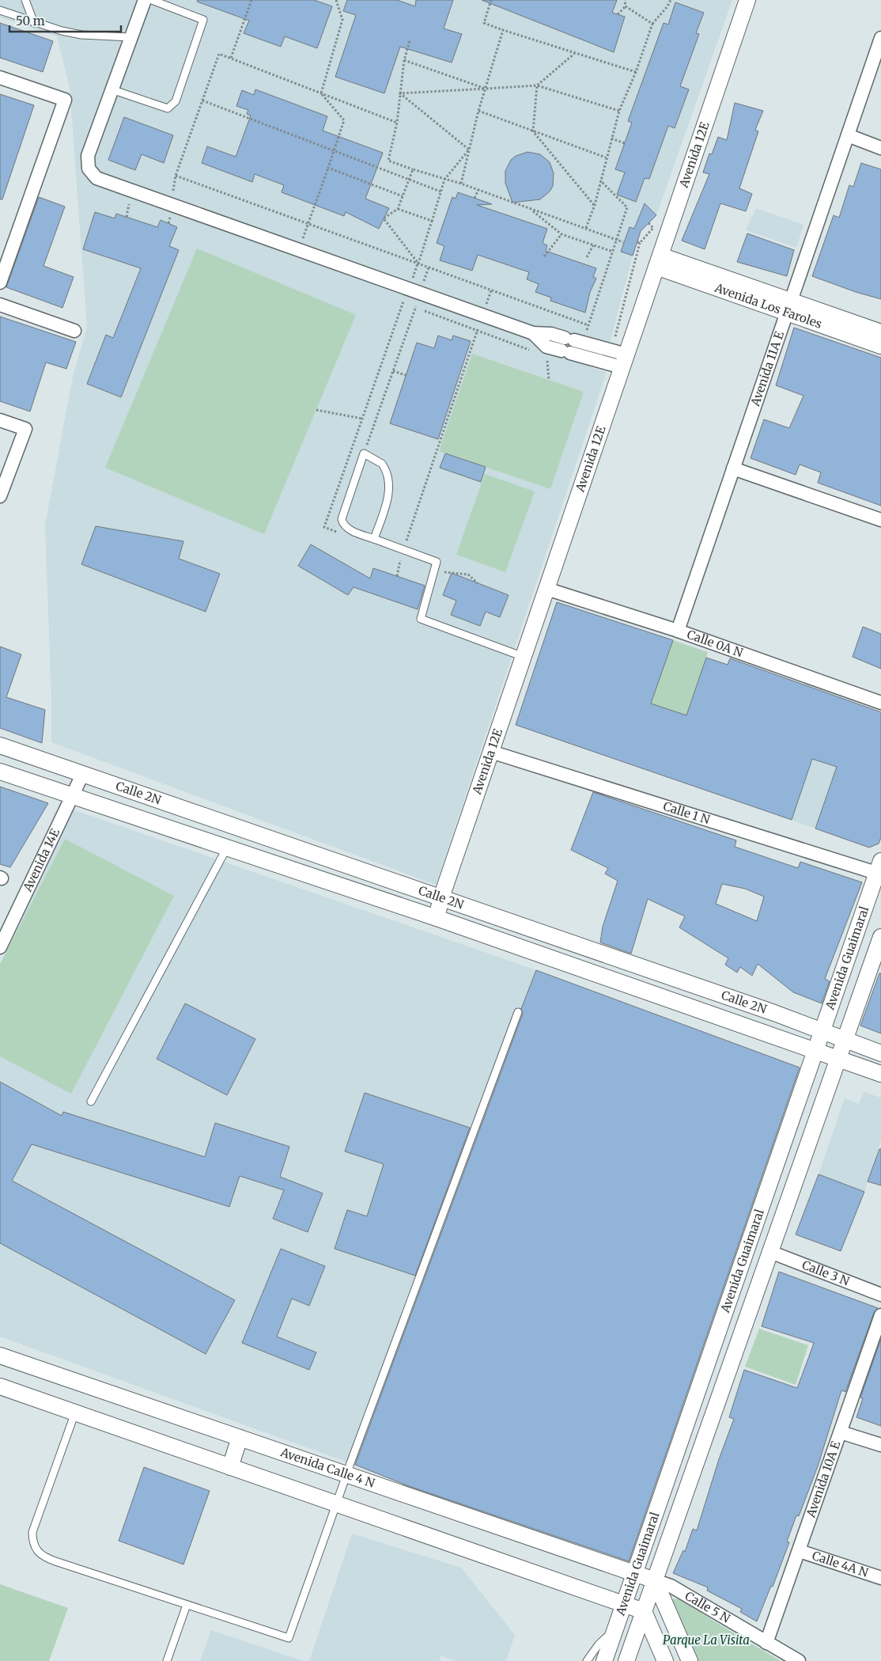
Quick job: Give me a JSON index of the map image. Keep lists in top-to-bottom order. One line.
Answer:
{"streets":{"street":["Avenida 12E","Avenida Los Faroles","Avenida 11A E","Calle 0A N","Calle 2N","Calle 1 N","Avenida 14E","Avenida Guaimaral","Calle 3 N","Avenida Calle 4 N","Avenida 10A E","Calle 4A N","Calle 5 N"]},"crossings":[["Avenida 12E","Avenida Los Faroles"],["Avenida 12E","Calle 0A N"],["Avenida 12E","Calle 2N"],["Avenida 12E","Calle 1 N"],["Avenida Los Faroles","Avenida 11A E"],["Avenida 11A E","Calle 0A N"],["Calle 2N","Avenida 14E"],["Calle 2N","Avenida Guaimaral"],["Calle 1 N","Avenida Guaimaral"],["Avenida Guaimaral","Calle 3 N"],["Avenida Guaimaral","Avenida Calle 4 N"],["Avenida Guaimaral","Calle 5 N"],["Avenida Calle 4 N","Calle 5 N"],["Avenida 10A E","Calle 4A N"],["Avenida 10A E","Calle 5 N"]],"parks":["Parque La Visita"],"scale_bar":"50 m"}
